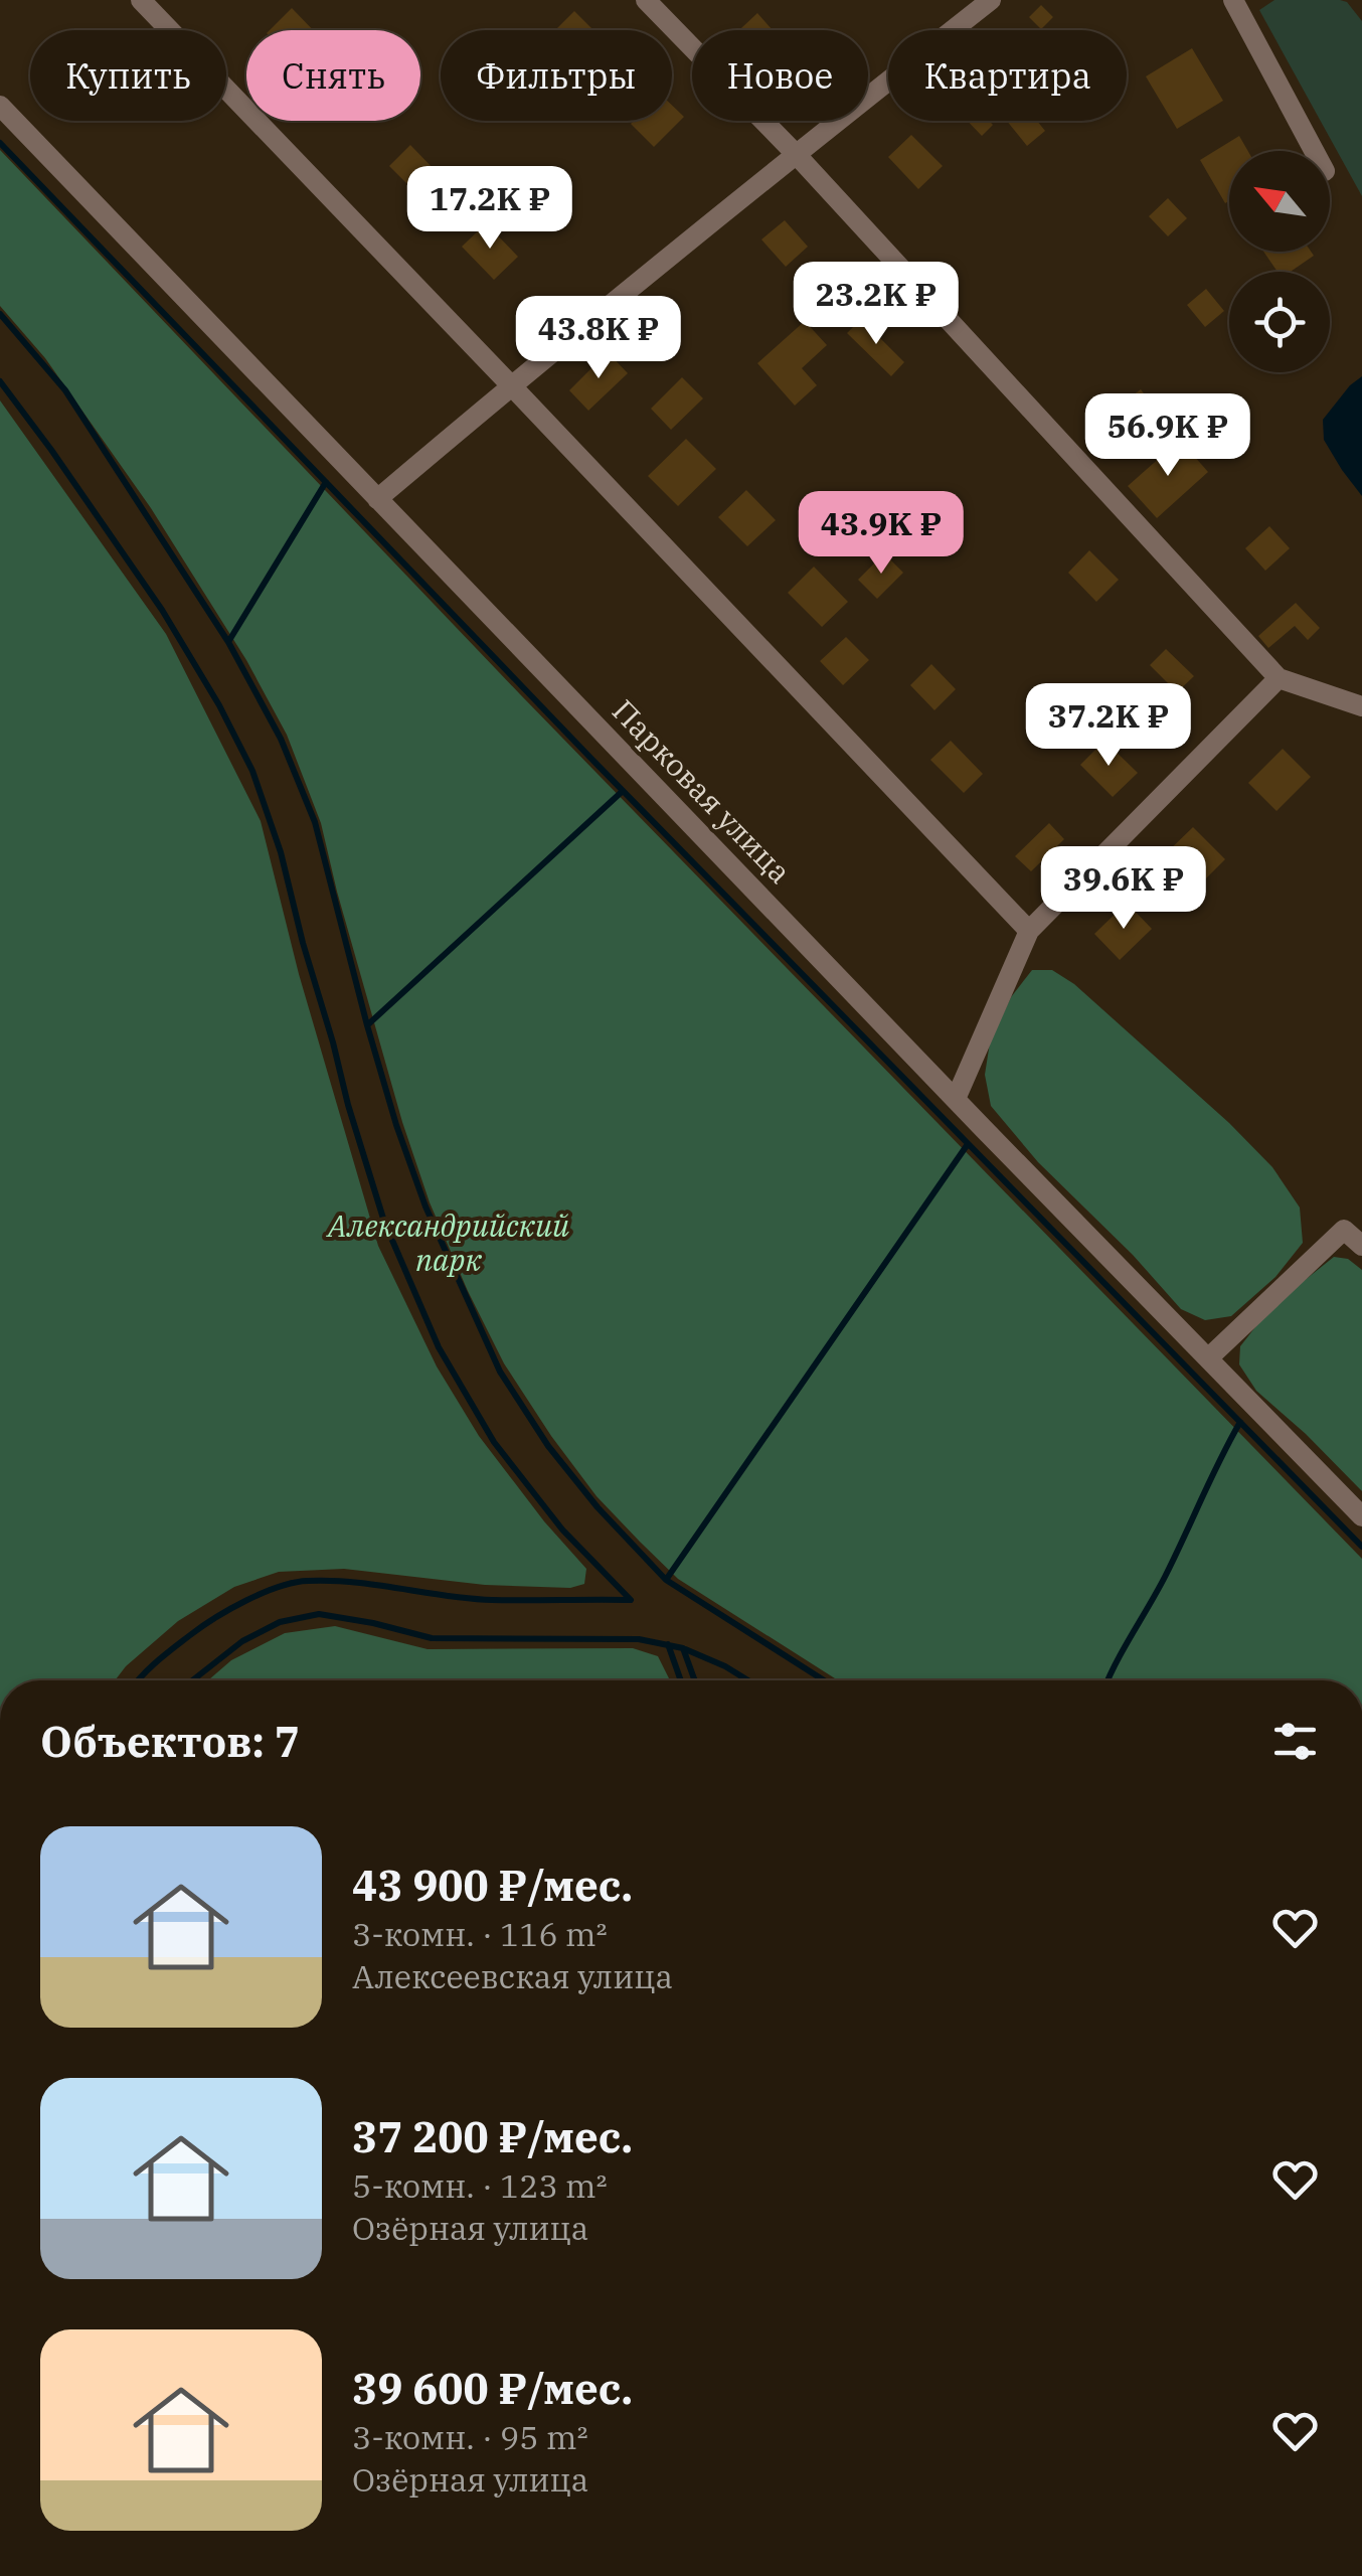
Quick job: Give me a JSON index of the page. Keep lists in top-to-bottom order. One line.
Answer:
{"streets":{"street":["Парковая улица"]},"parks":["Александрийский парк"],"north":"top left","page":{"chip":["Купить","Снять","Фильтры","Новое","Квартира"],"price":["17.2K ₽","23.2K ₽","43.8K ₽","56.9K ₽","43.9K ₽","37.2K ₽","39.6K ₽"],"heading":"Объектов: 7","list":[{"name":"43 900 ₽/мес.","note":"3-комн. · 116 m² · Алексеевская улица"},{"name":"37 200 ₽/мес.","note":"5-комн. · 123 m² · Озёрная улица"},{"name":"39 600 ₽/мес.","note":"3-комн. · 95 m² · Озёрная улица"}]}}
